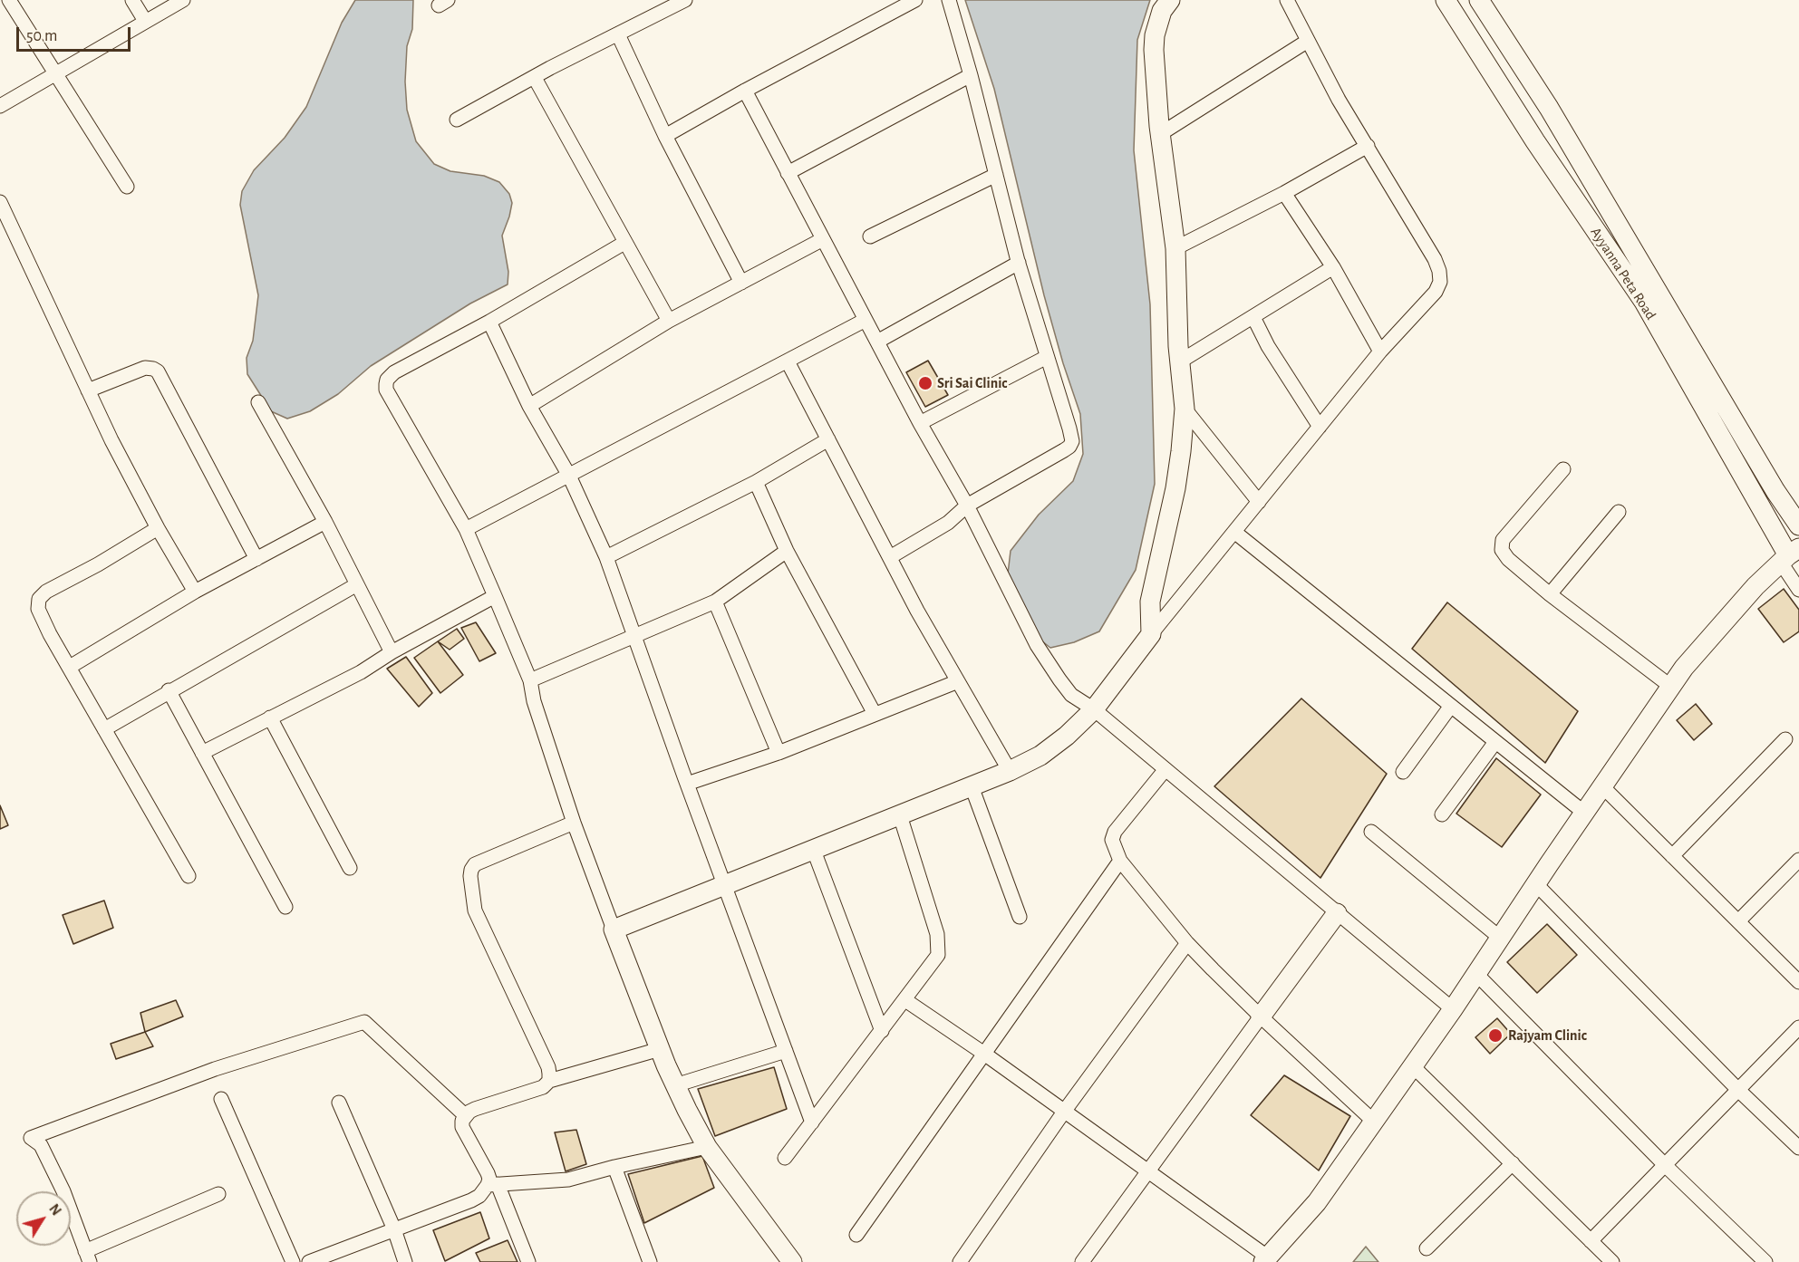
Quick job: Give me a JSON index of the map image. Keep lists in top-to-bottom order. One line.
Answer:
{"streets":{"street":["Ayyanna Peta Road"]},"places":["Sri Sai Clinic","Rajyam Clinic"],"scale_bar":"50 m","north":"top right"}
